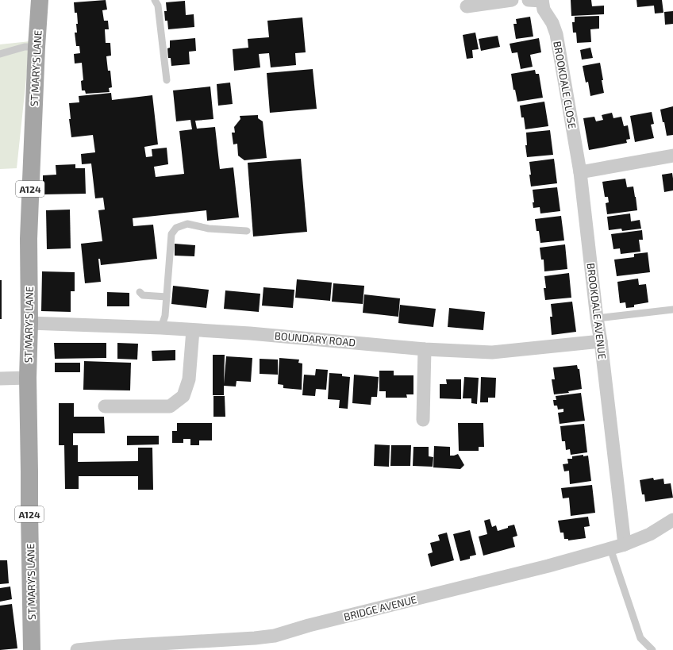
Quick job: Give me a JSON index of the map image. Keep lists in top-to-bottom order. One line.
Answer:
{"streets":{"main road":["ST MARY'S LANE","A124"],"street":["BROOKDALE CLOSE","BROOKDALE AVENUE","BOUNDARY ROAD","BRIDGE AVENUE"]},"crossings":[["ST MARY'S LANE","BOUNDARY ROAD"],["BROOKDALE CLOSE","BROOKDALE AVENUE"],["BROOKDALE AVENUE","BOUNDARY ROAD"],["BROOKDALE AVENUE","BRIDGE AVENUE"]]}
